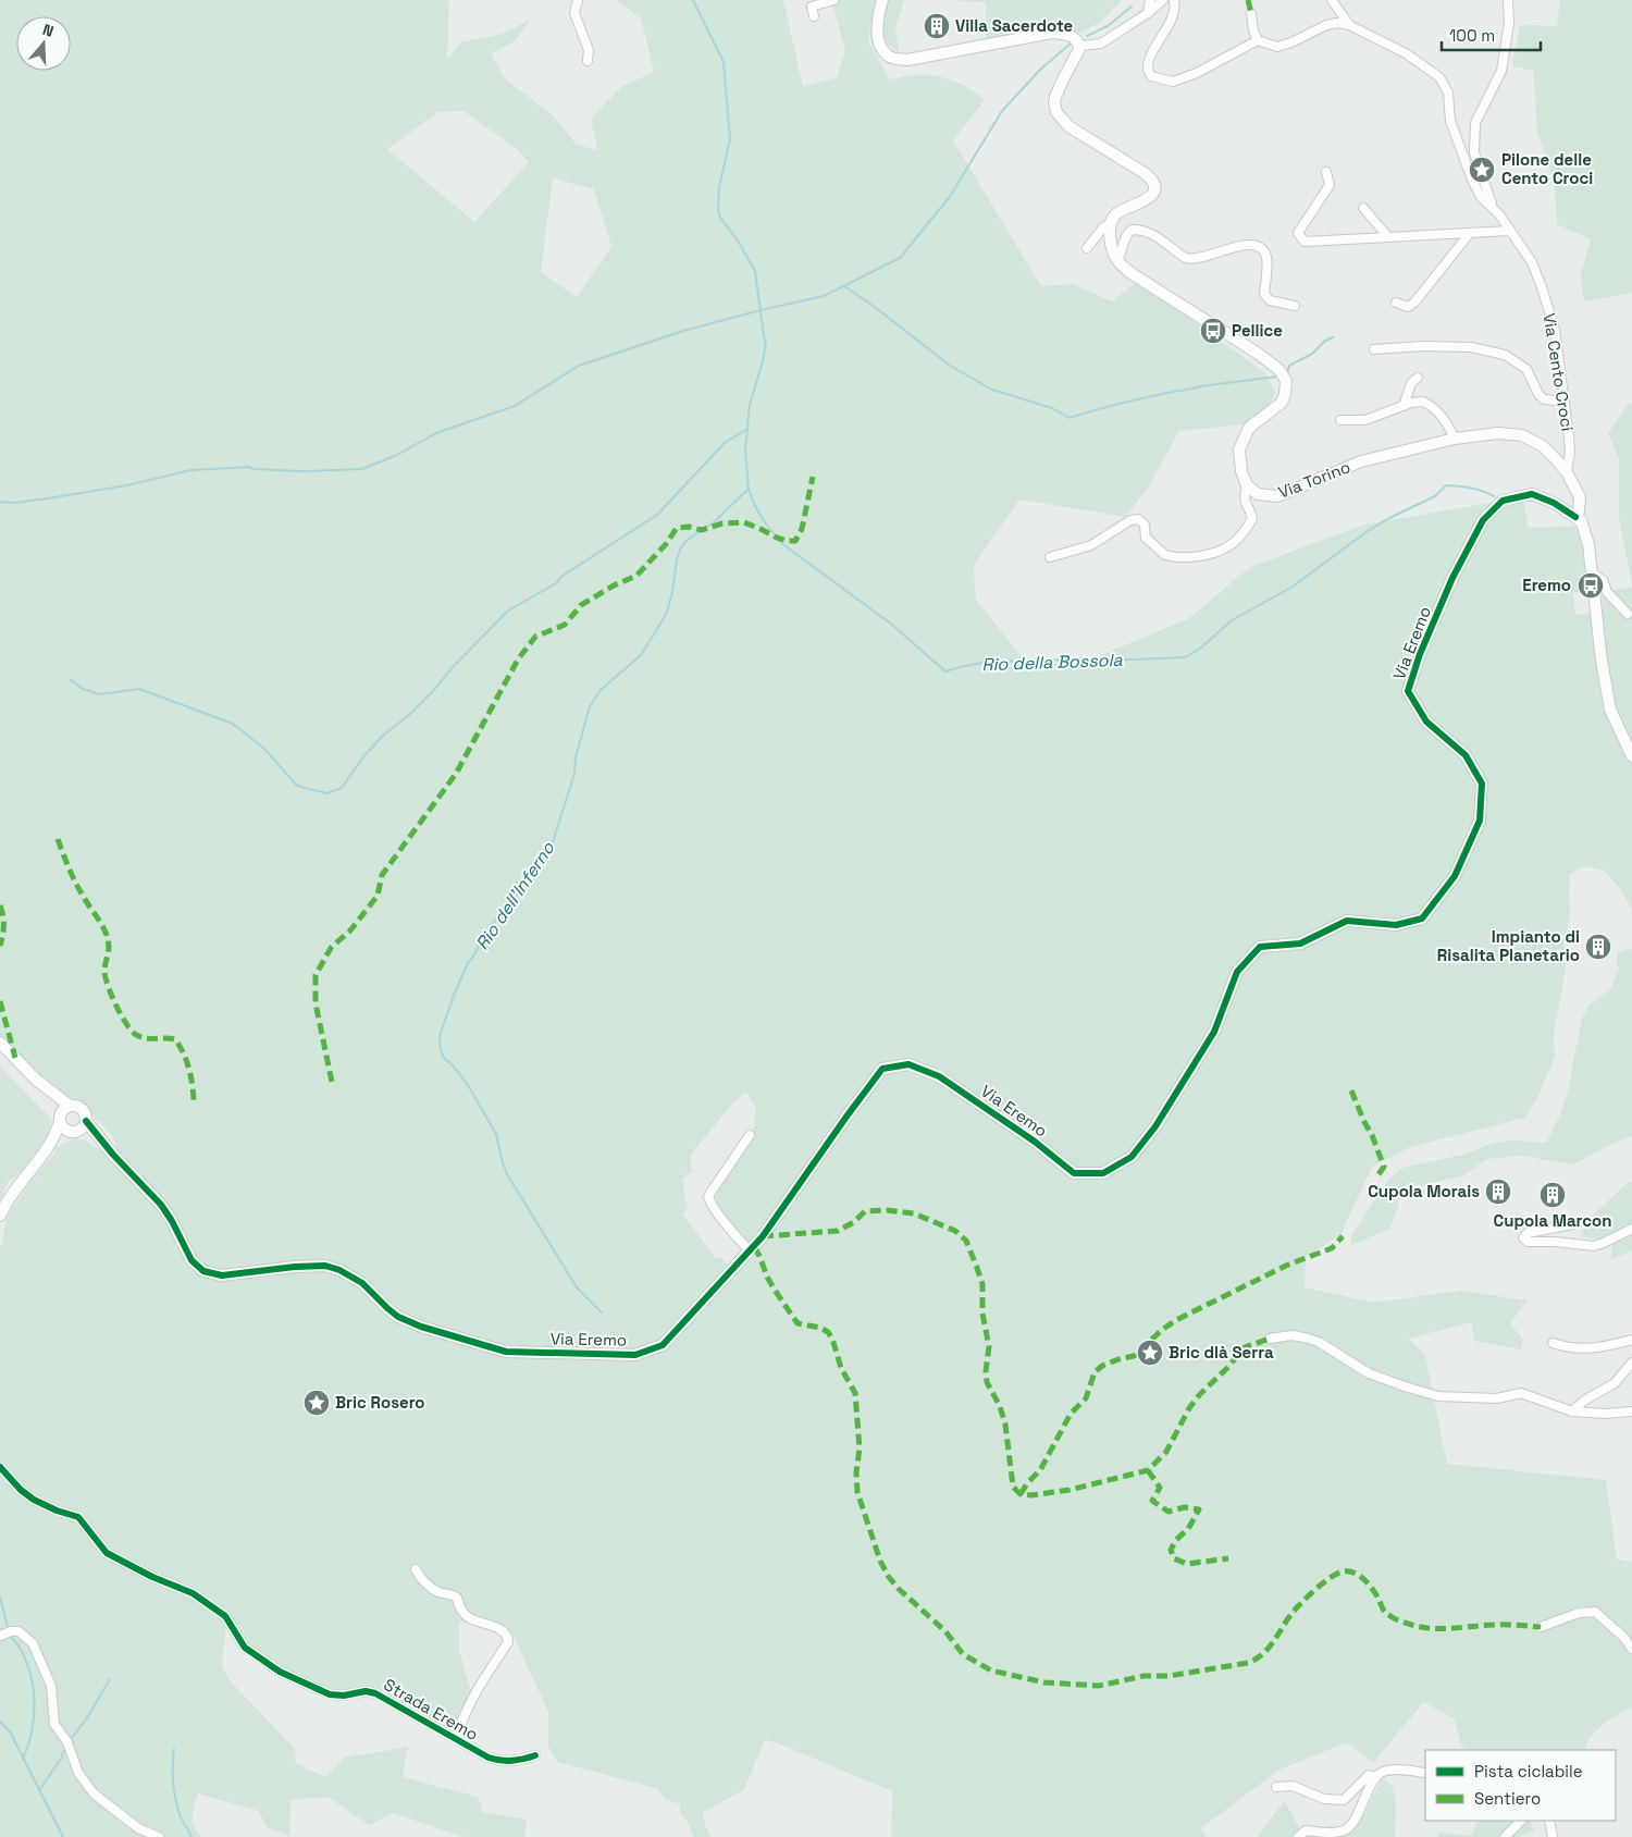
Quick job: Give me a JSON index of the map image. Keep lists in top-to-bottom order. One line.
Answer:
{"streets":{"street":["Via Cento Croci","Via Torino","Via Eremo","Strada Eremo"]},"crossings":[["Via Cento Croci","Via Torino"],["Via Torino","Via Eremo"]],"water":["Rio della Bossola","Rio dell'Inferno"],"places":{"building":["Villa Sacerdote","Impianto di Risalita Planetario","Cupola Morais","Cupola Marcon"],"place":["Pilone delle Cento Croci","Bric dlà Serra","Bric Rosero"],"bus stop":["Pellice","Eremo"]},"legend":["Pista ciclabile","Sentiero"],"scale_bar":"100 m","north":"top"}
